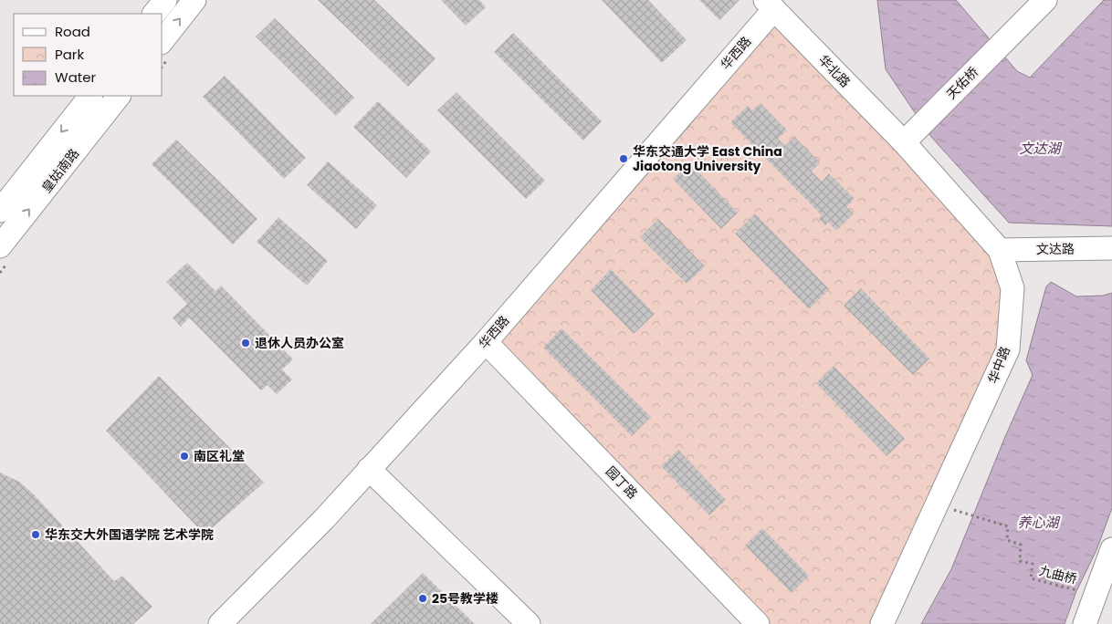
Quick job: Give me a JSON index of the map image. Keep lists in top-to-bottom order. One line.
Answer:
{"streets":{"street":["华西路","华北路","天佑桥","皇姑南路","文达路","华中路","园丁路"],"path":["九曲桥"]},"crossings":[["华西路","华北路"],["华西路","园丁路"],["华北路","天佑桥"],["华北路","华中路"],["天佑桥","华中路"],["文达路","华中路"]],"water":["文达湖","养心湖"],"places":["华东交通大学 East China Jiaotong University","退休人员办公室","南区礼堂","华东交大外国语学院 艺术学院","25号教学楼"],"legend":["Road","Park","Water"]}
